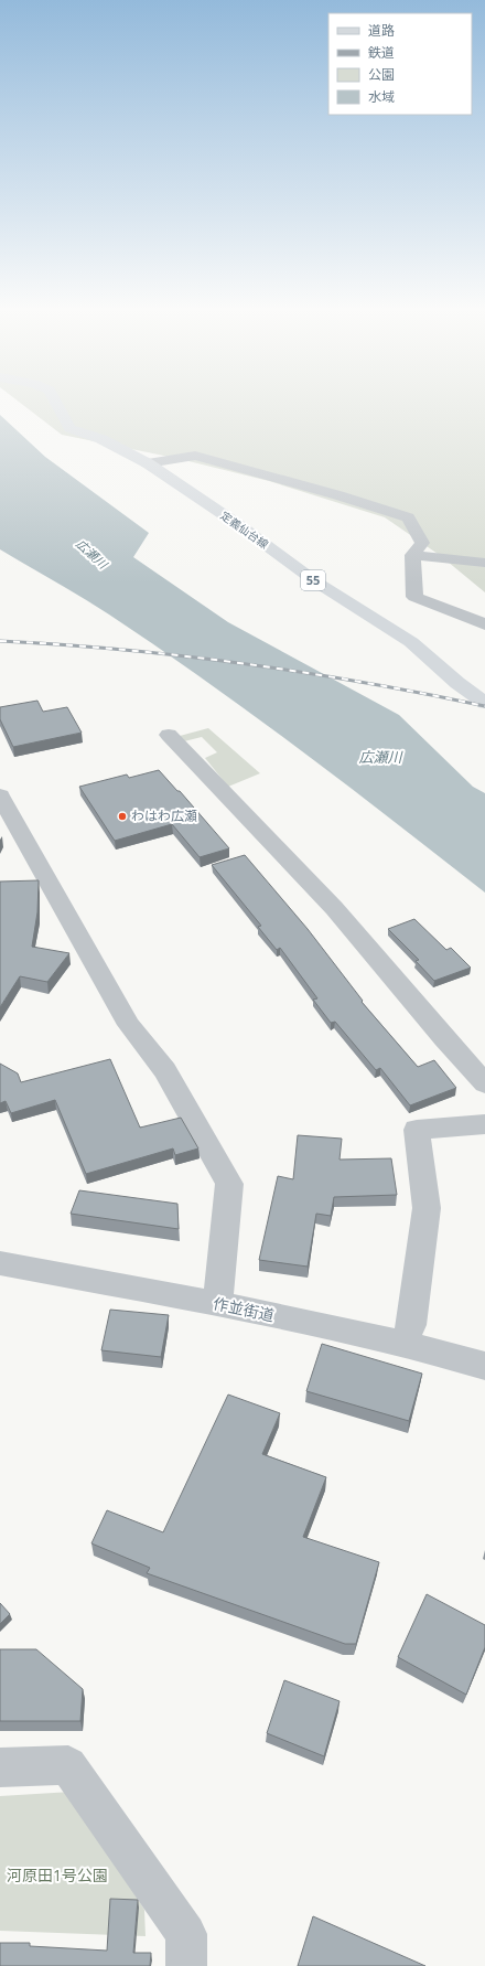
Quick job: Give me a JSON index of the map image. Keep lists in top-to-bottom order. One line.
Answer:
{"streets":{"main road":["定義仙台線","55"],"street":["作並街道"]},"water":["広瀬川"],"parks":["河原田1号公園"],"places":["わはわ広瀬"],"legend":["道路","鉄道","公園","水域"]}
